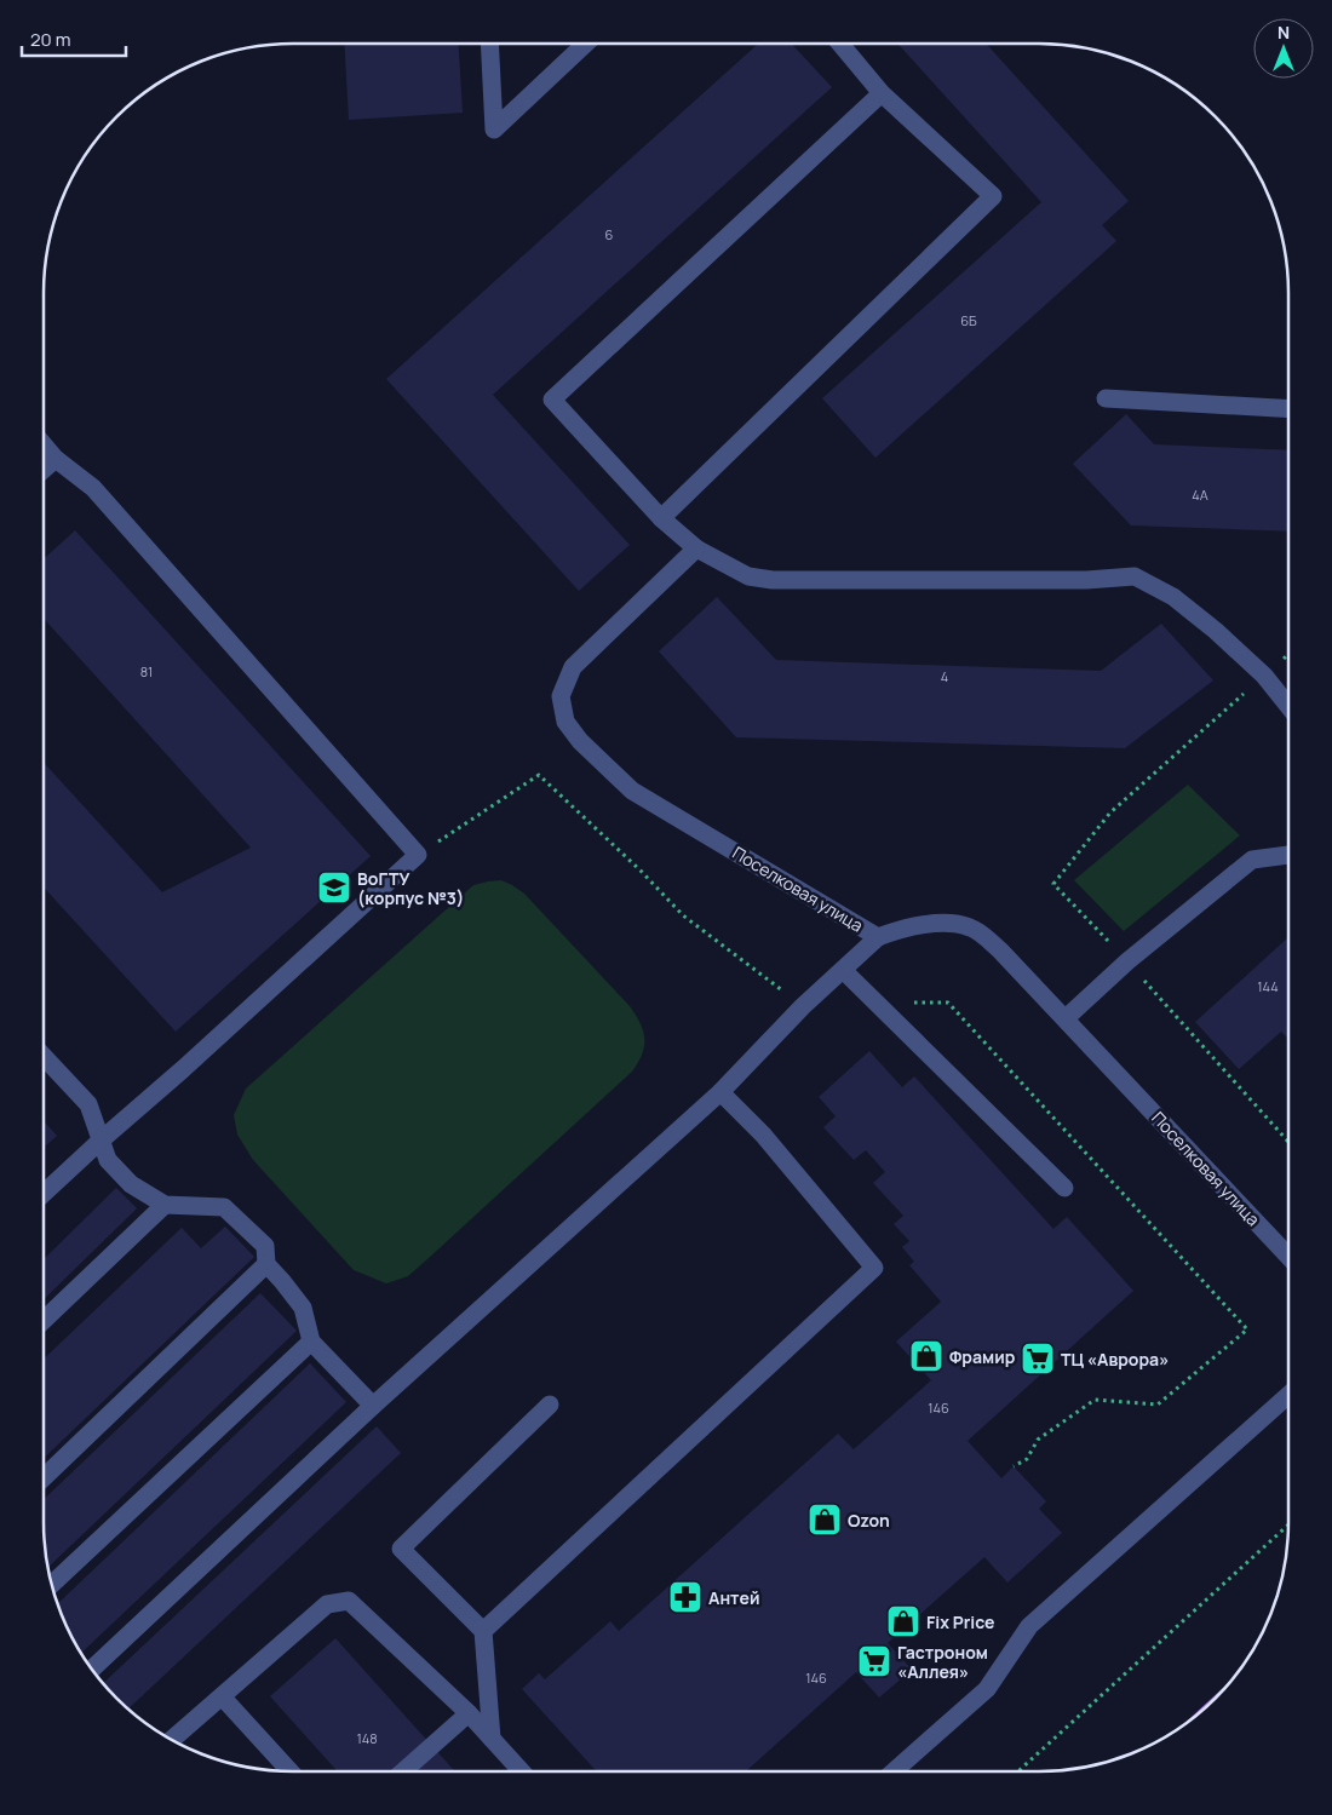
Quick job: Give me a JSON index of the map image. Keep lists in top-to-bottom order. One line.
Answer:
{"streets":{"street":["Поселковая улица"]},"places":{"school or university":["ВоГТУ (корпус №3)"],"shop":["Фрамир","Ozon","Fix Price"],"supermarket":["ТЦ «Аврора»","Гастроном «Аллея»"],"pharmacy":["Антей"]},"house_numbers":["6","6Б","4А","81","4","144","146","146","148"],"scale_bar":"20 m","north":"top"}
